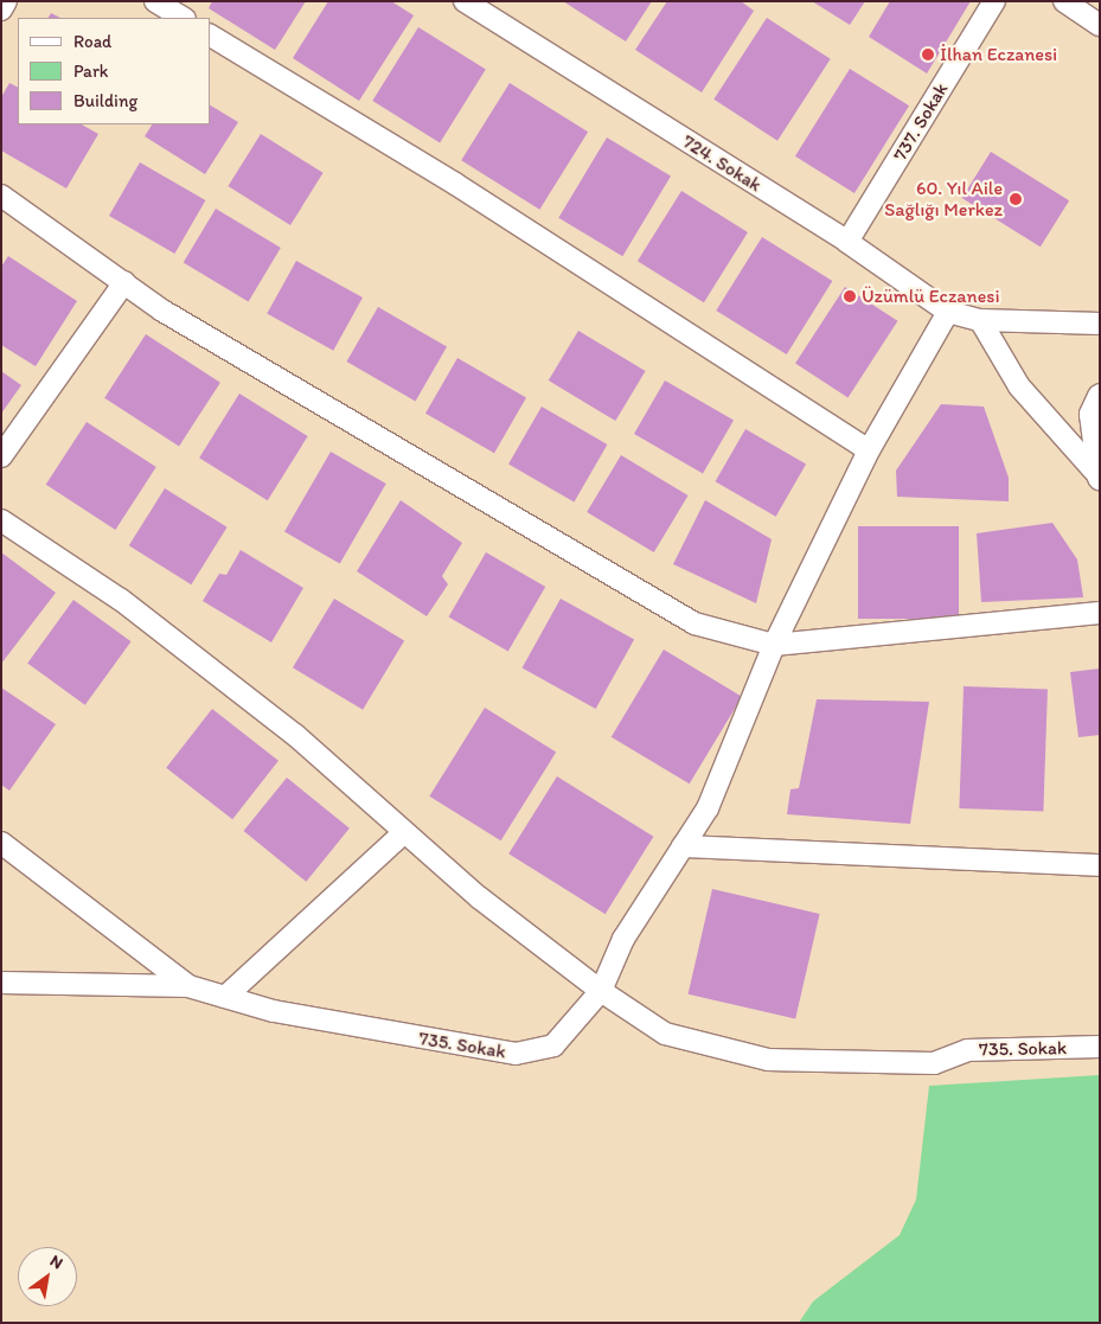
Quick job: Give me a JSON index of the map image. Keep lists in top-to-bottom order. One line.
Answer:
{"streets":{"street":["737. Sokak","724. Sokak","735. Sokak"]},"crossings":[["737. Sokak","724. Sokak"]],"places":["İlhan Eczanesi","60. Yıl Aile Sağlığı Merkez","Üzümlü Eczanesi"],"legend":["Road","Park","Building"],"north":"top right"}
